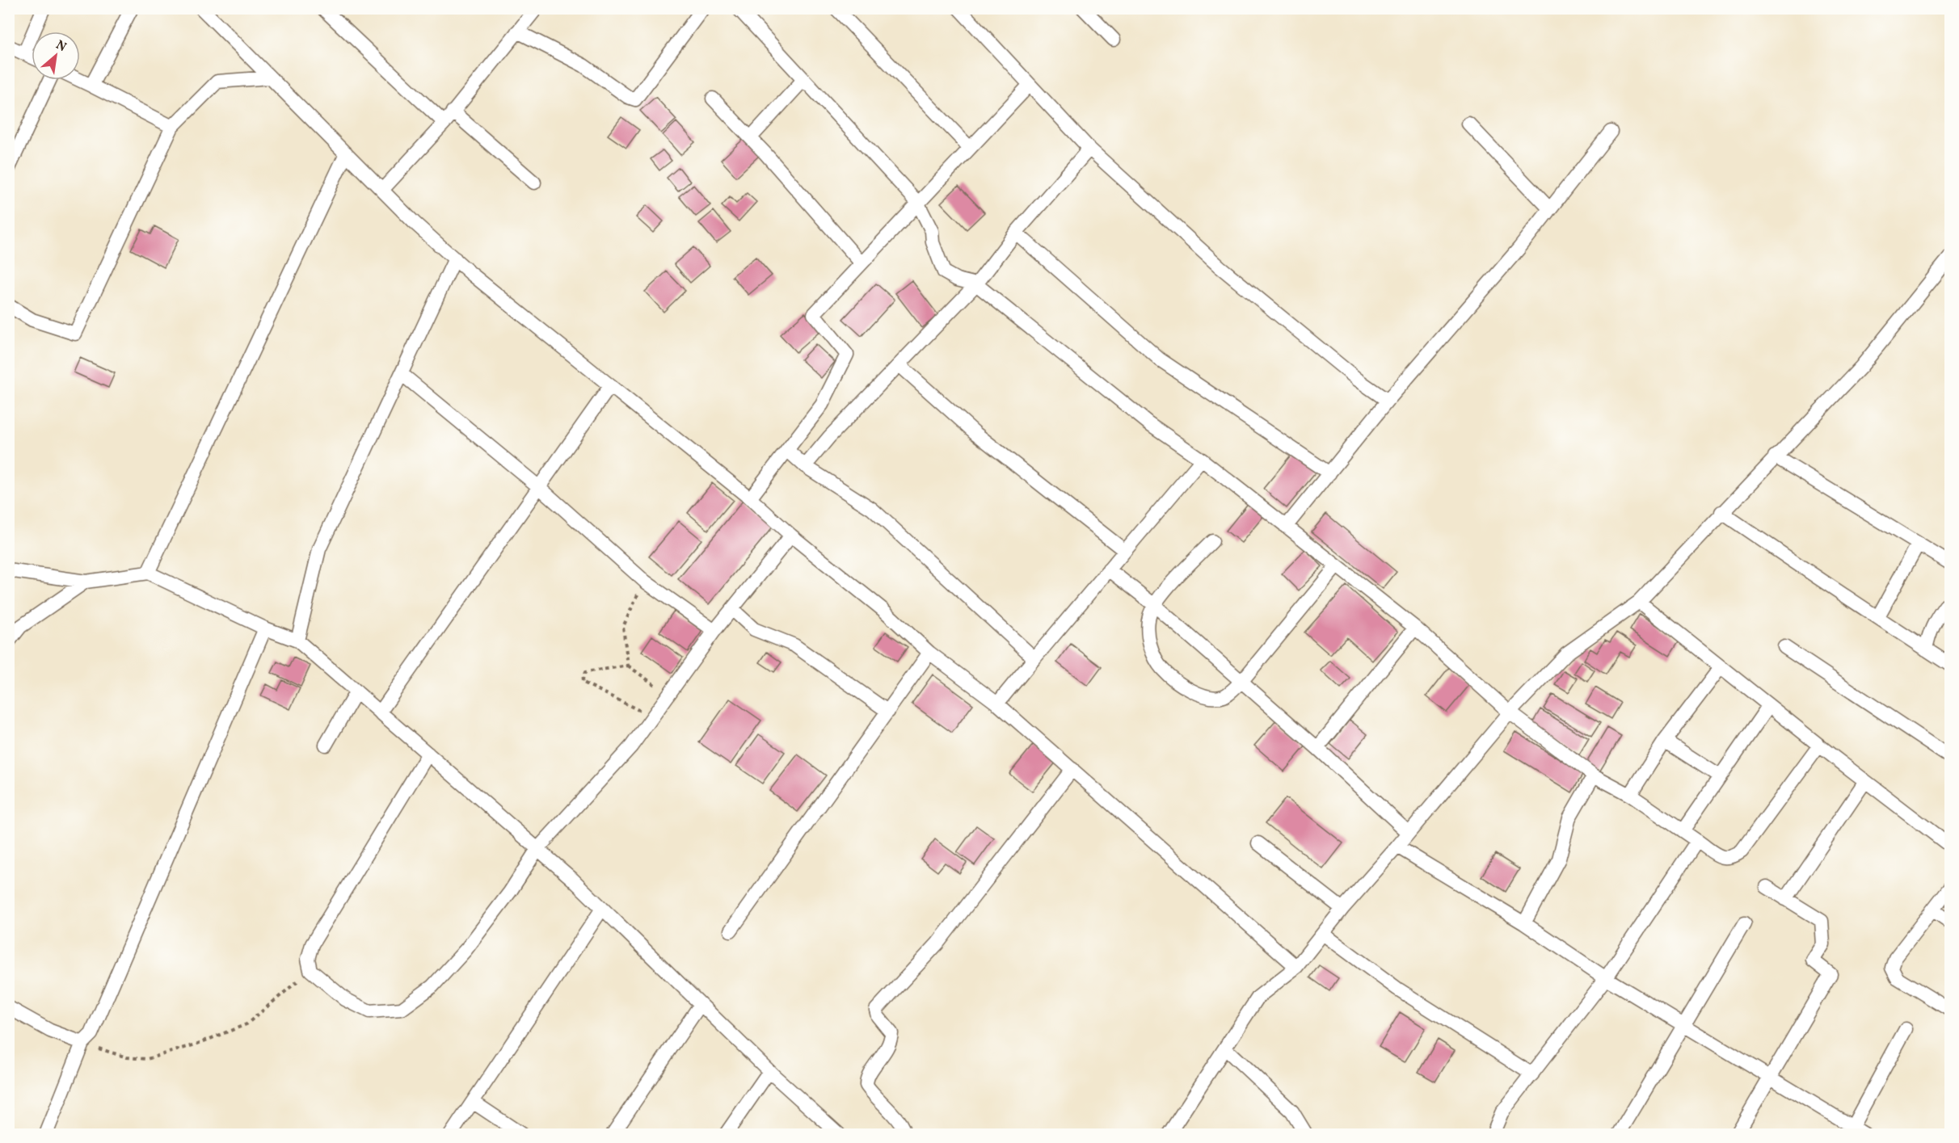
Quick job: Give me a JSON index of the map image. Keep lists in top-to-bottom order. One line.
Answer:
{"north":"top right"}
